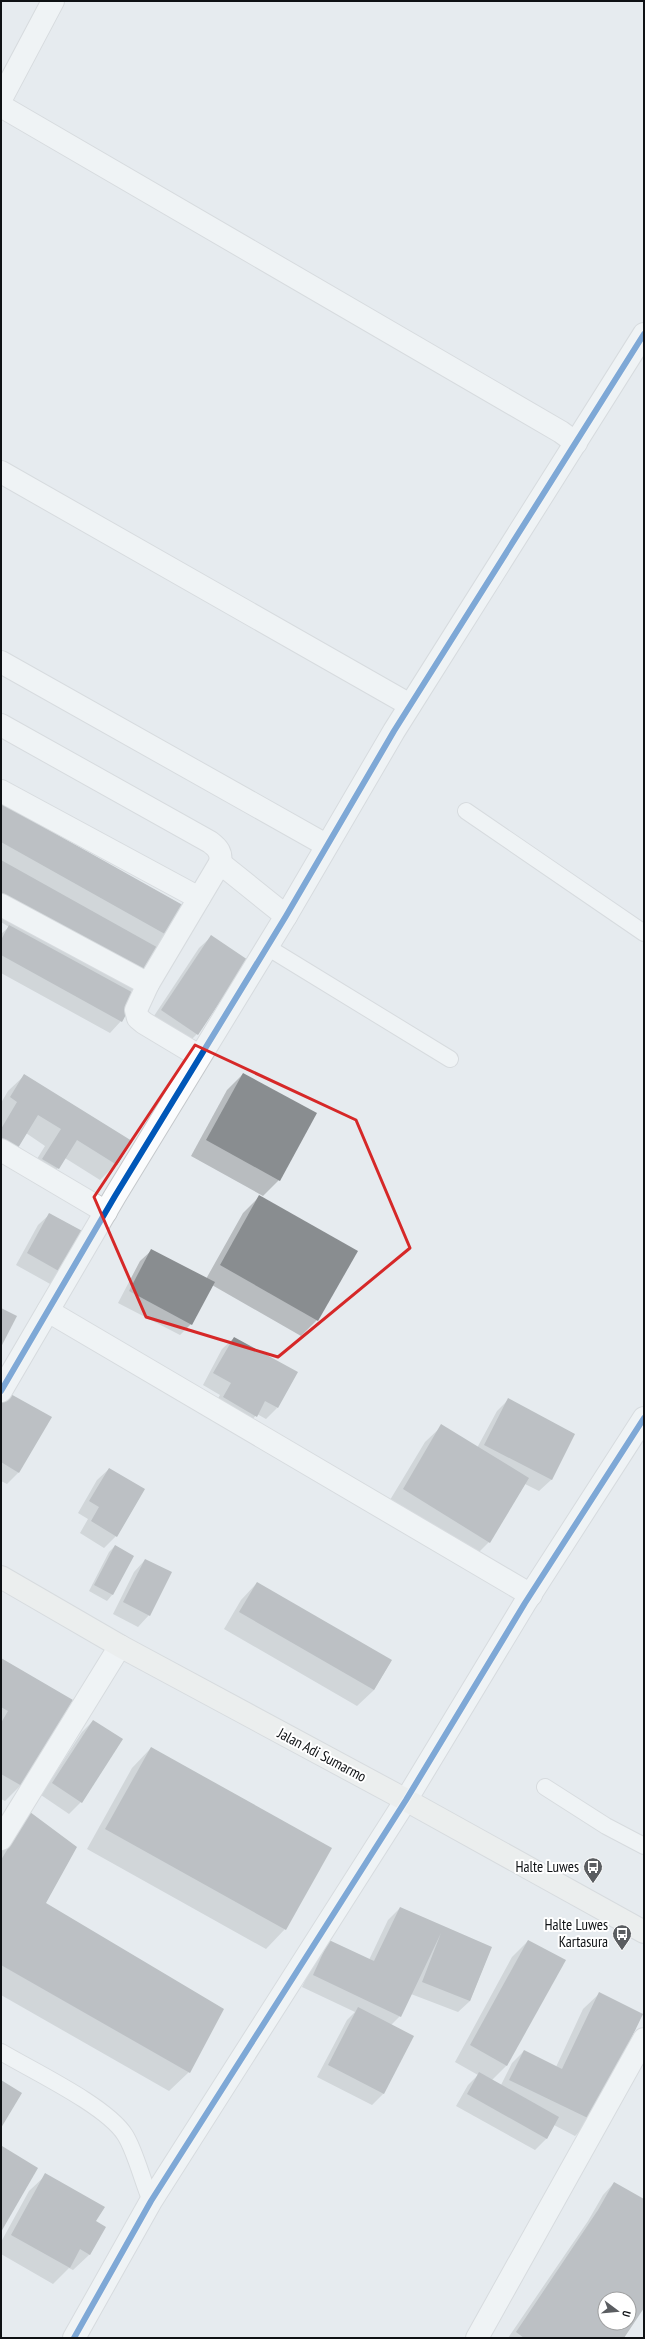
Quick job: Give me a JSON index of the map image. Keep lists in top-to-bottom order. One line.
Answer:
{"streets":{"main road":["Jalan Adi Sumarmo"]},"places":{"bus stop":["Halte Luwes","Halte Luwes Kartasura"]},"north":"right"}
